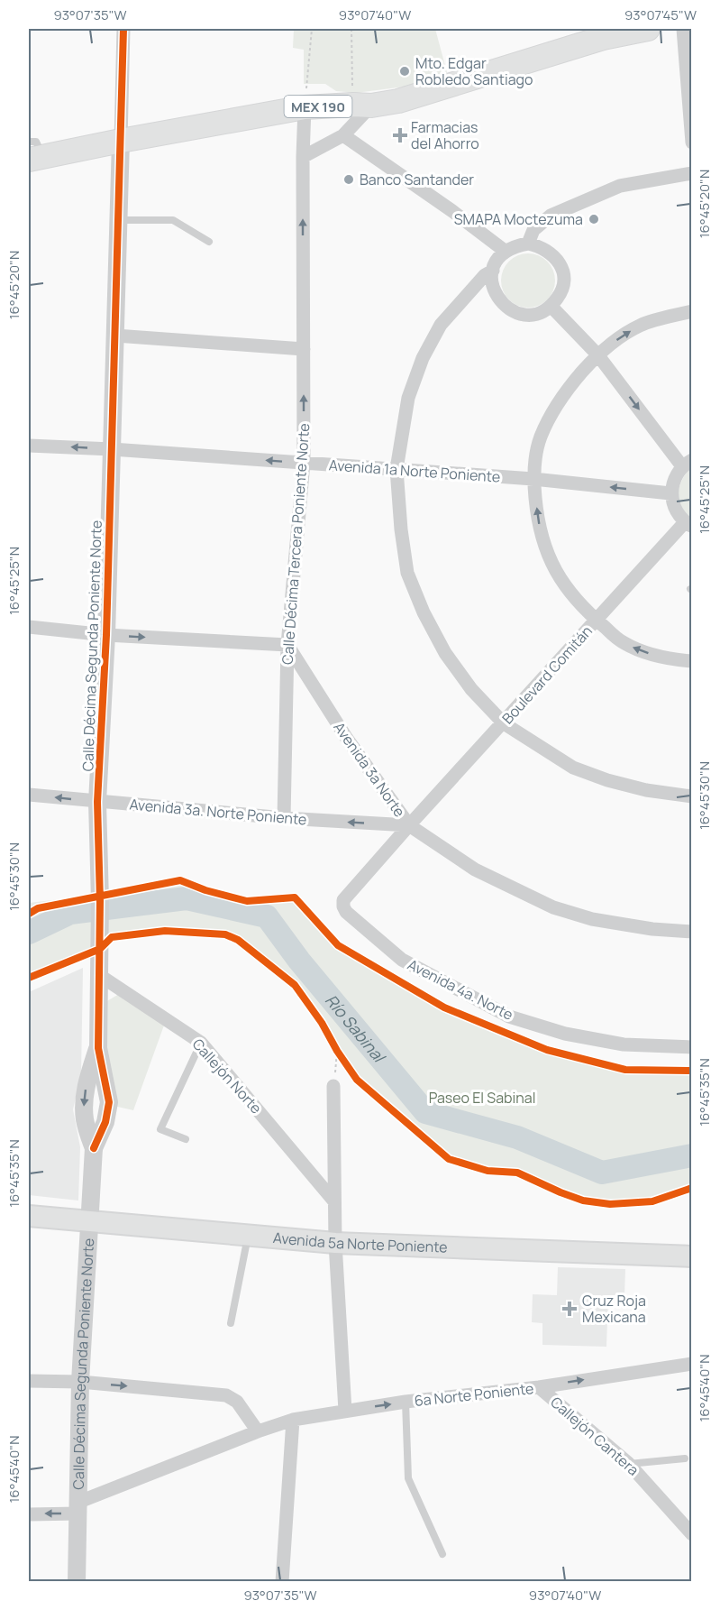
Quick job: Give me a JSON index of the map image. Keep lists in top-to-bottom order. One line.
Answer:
{"streets":{"main road":["MEX 190","Avenida 5a Norte Poniente"],"street":["Avenida 1a Norte Poniente","Calle Décima Tercera Poniente Norte","Calle Décima Segunda Poniente Norte","Boulevard Comitán","Avenida 3a Norte","Avenida 3a. Norte Poniente","Avenida 4a. Norte","Callejón Norte","6a Norte Poniente","Callejón Cantera"]},"crossings":[["MEX 190","Calle Décima Tercera Poniente Norte"],["MEX 190","Calle Décima Segunda Poniente Norte"],["Avenida 1a Norte Poniente","Calle Décima Tercera Poniente Norte"],["Avenida 1a Norte Poniente","Calle Décima Segunda Poniente Norte"],["Calle Décima Tercera Poniente Norte","Avenida 3a Norte"],["Calle Décima Tercera Poniente Norte","Avenida 3a. Norte Poniente"],["Calle Décima Segunda Poniente Norte","Avenida 3a. Norte Poniente"],["Calle Décima Segunda Poniente Norte","Callejón Norte"],["Calle Décima Segunda Poniente Norte","Avenida 5a Norte Poniente"],["Calle Décima Segunda Poniente Norte","6a Norte Poniente"],["Boulevard Comitán","Avenida 3a Norte"],["Boulevard Comitán","Avenida 3a. Norte Poniente"],["Boulevard Comitán","Avenida 4a. Norte"],["Avenida 3a Norte","Avenida 3a. Norte Poniente"],["6a Norte Poniente","Callejón Cantera"]],"one_way":["Calle Décima Tercera Poniente Norte","Avenida 3a. Norte Poniente"],"water":["Río Sabinal"],"parks":["Paseo El Sabinal"],"places":{"other":["Mto. Edgar Robledo Santiago","Banco Santander","SMAPA Moctezuma"],"health":["Farmacias del Ahorro","Cruz Roja Mexicana"]},"coordinates":["93°07'35\"W","93°07'40\"W","93°07'45\"W","16°45'20\"N","16°45'25\"N","16°45'30\"N","16°45'35\"N","16°45'40\"N"]}
